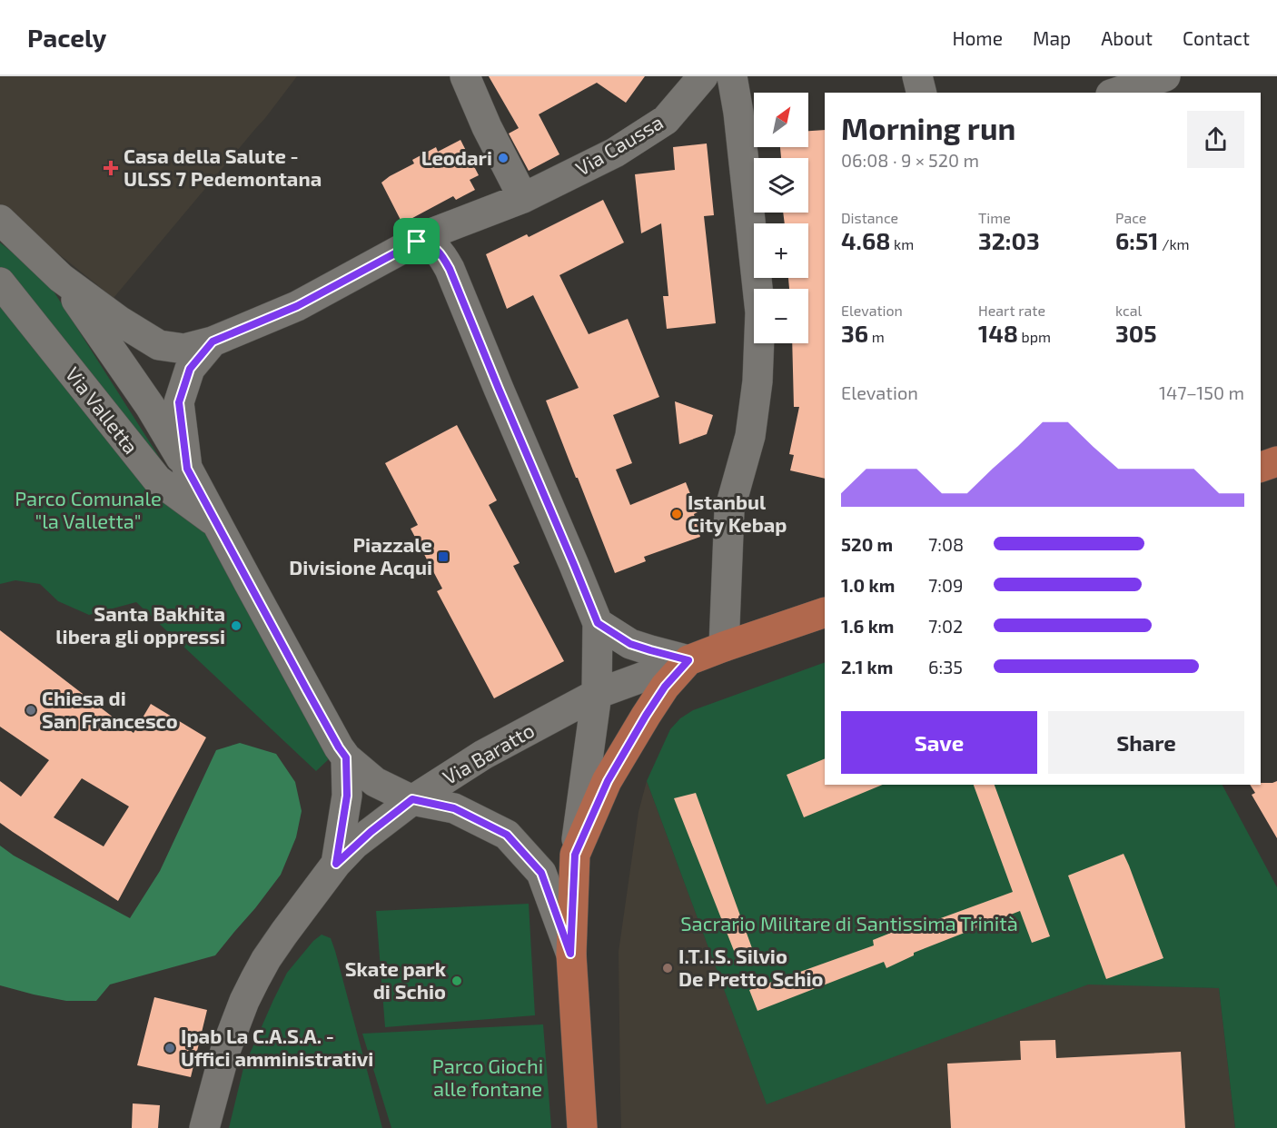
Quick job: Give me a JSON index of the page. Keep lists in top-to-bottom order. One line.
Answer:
{"streets":{"street":["Via Caussa","Via Valletta","Via Baratto"]},"parks":["Parco Comunale \"la Valletta\"","Sacrario Militare di Santissima Trinità","Parco Giochi alle fontane"],"places":{"other":["Leodari","Istanbul City Kebap","Santa Bakhita libera gli oppressi","Chiesa di San Francesco","I.T.I.S. Silvio De Pretto Schio","Skate park di Schio","Ipab La C.A.S.A. - Uffici amministrativi"],"health":["Casa della Salute - ULSS 7 Pedemontana"],"transit":["Piazzale Divisione Acqui"]},"north":"top right","page":{"header":"Pacely","nav":["Home","Map","About","Contact"],"map_buttons":["+","−"],"heading":["Morning run","06:08 · 9 × 520 m"],"stats":[["Distance","4.68 km"],["Time","32:03"],["Pace","6:51 /km"],["Elevation","36 m"],["Heart rate","148 bpm"],["kcal","305"]],"chart":["Elevation","147–150 m"],"list":[{"name":"520 m","note":"7:08"},{"name":"1.0 km","note":"7:09"},{"name":"1.6 km","note":"7:02"},{"name":"2.1 km","note":"6:35"}],"buttons":["Save","Share"]}}
